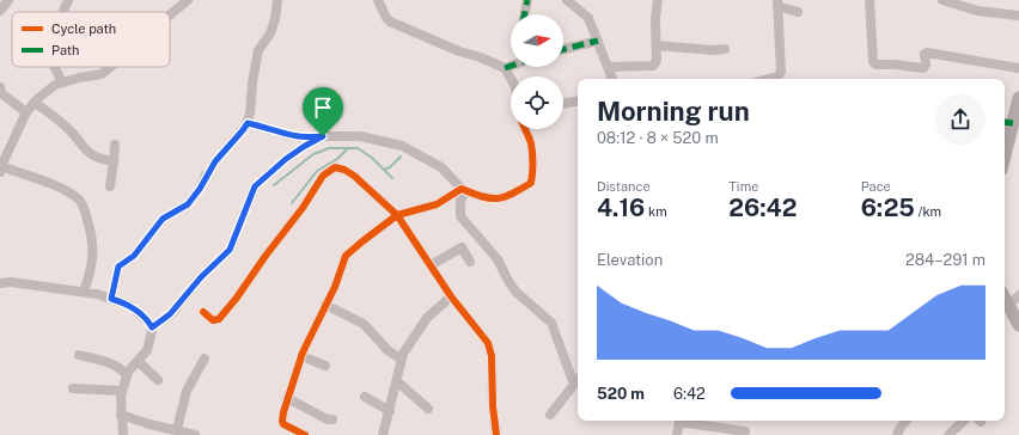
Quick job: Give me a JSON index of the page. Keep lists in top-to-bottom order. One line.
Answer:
{"legend":["Cycle path","Path"],"north":"right","page":{"heading":["Morning run","08:12 · 8 × 520 m"],"stats":[["Distance","4.16 km"],["Time","26:42"],["Pace","6:25 /km"]],"chart":["Elevation","284–291 m"],"list":[{"name":"520 m","note":"6:42"}]}}
